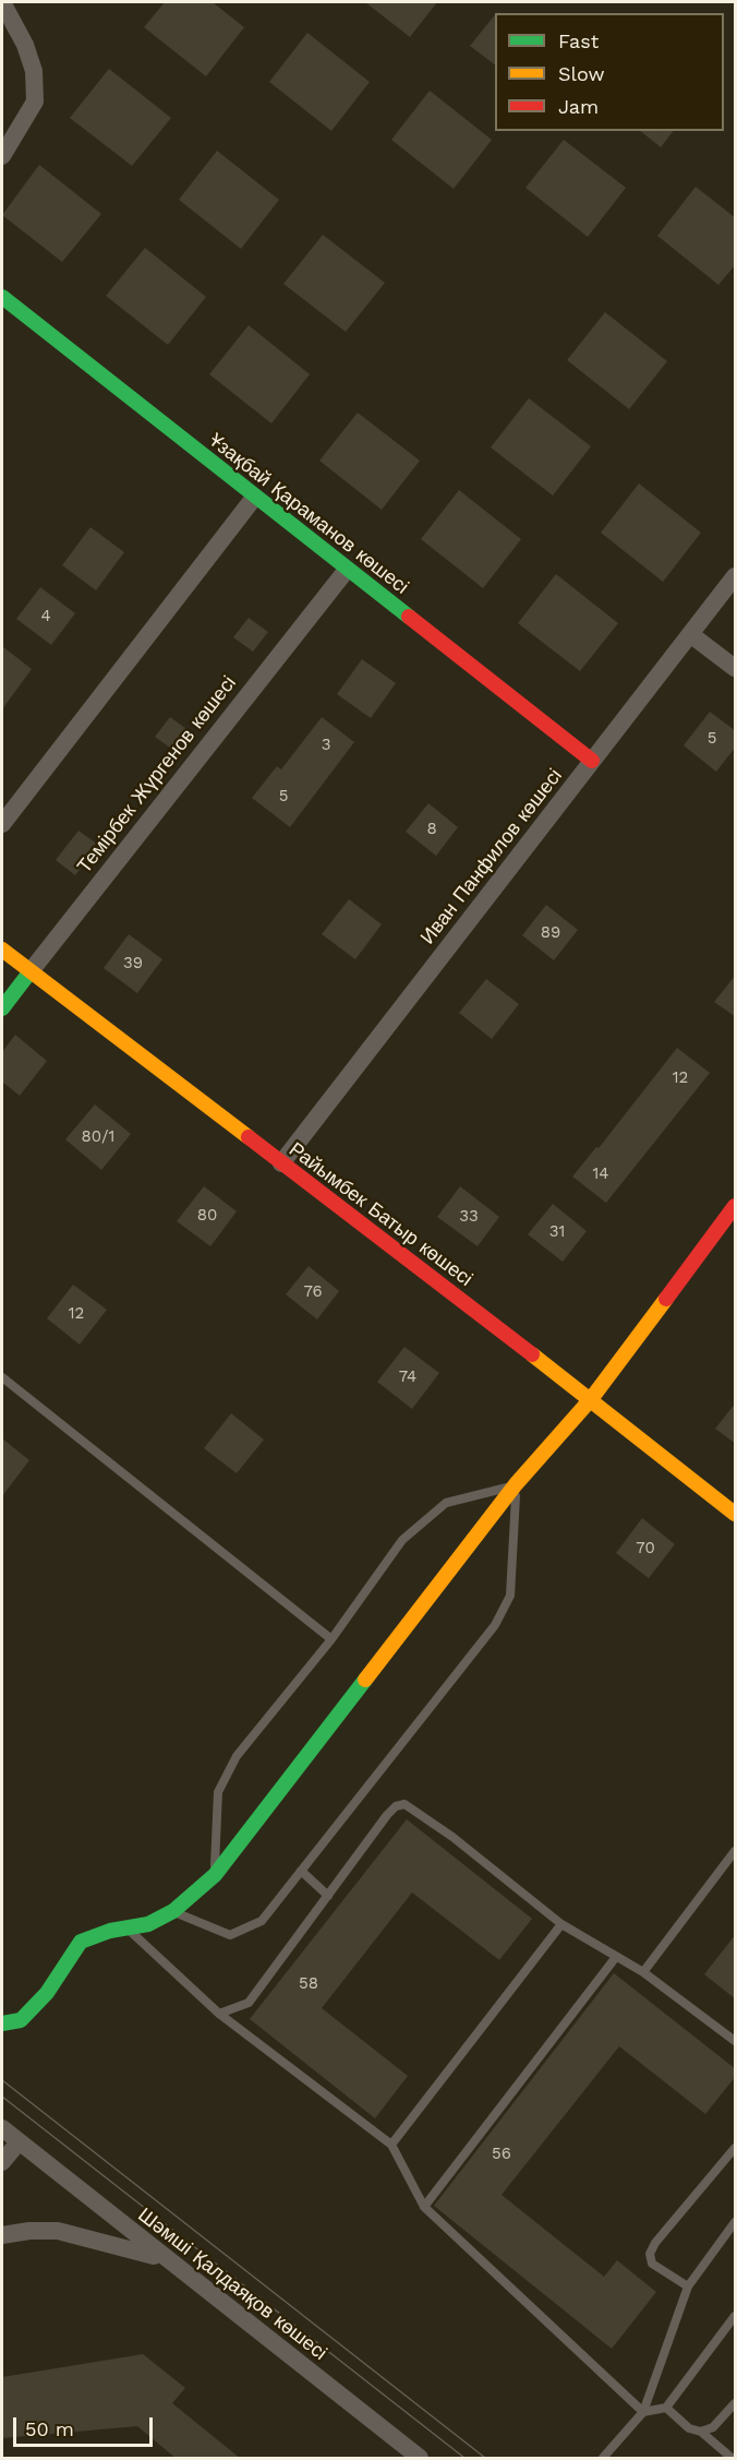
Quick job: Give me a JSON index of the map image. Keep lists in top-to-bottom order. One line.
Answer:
{"streets":{"street":["Ұзақбай Қараманов көшесі","Темірбек Жүргенов көшесі","Иван Панфилов көшесі","Райымбек Батыр көшесі","Шәмші Қалдаяқов көшесі"]},"crossings":[["Ұзақбай Қараманов көшесі","Темірбек Жүргенов көшесі"],["Ұзақбай Қараманов көшесі","Иван Панфилов көшесі"],["Темірбек Жүргенов көшесі","Райымбек Батыр көшесі"],["Иван Панфилов көшесі","Райымбек Батыр көшесі"]],"house_numbers":["4","5","3","5","8","89","39","12","80/1","14","80","33","31","76","12","74","70","58","56"],"legend":["Fast","Slow","Jam"],"scale_bar":"50 m"}
